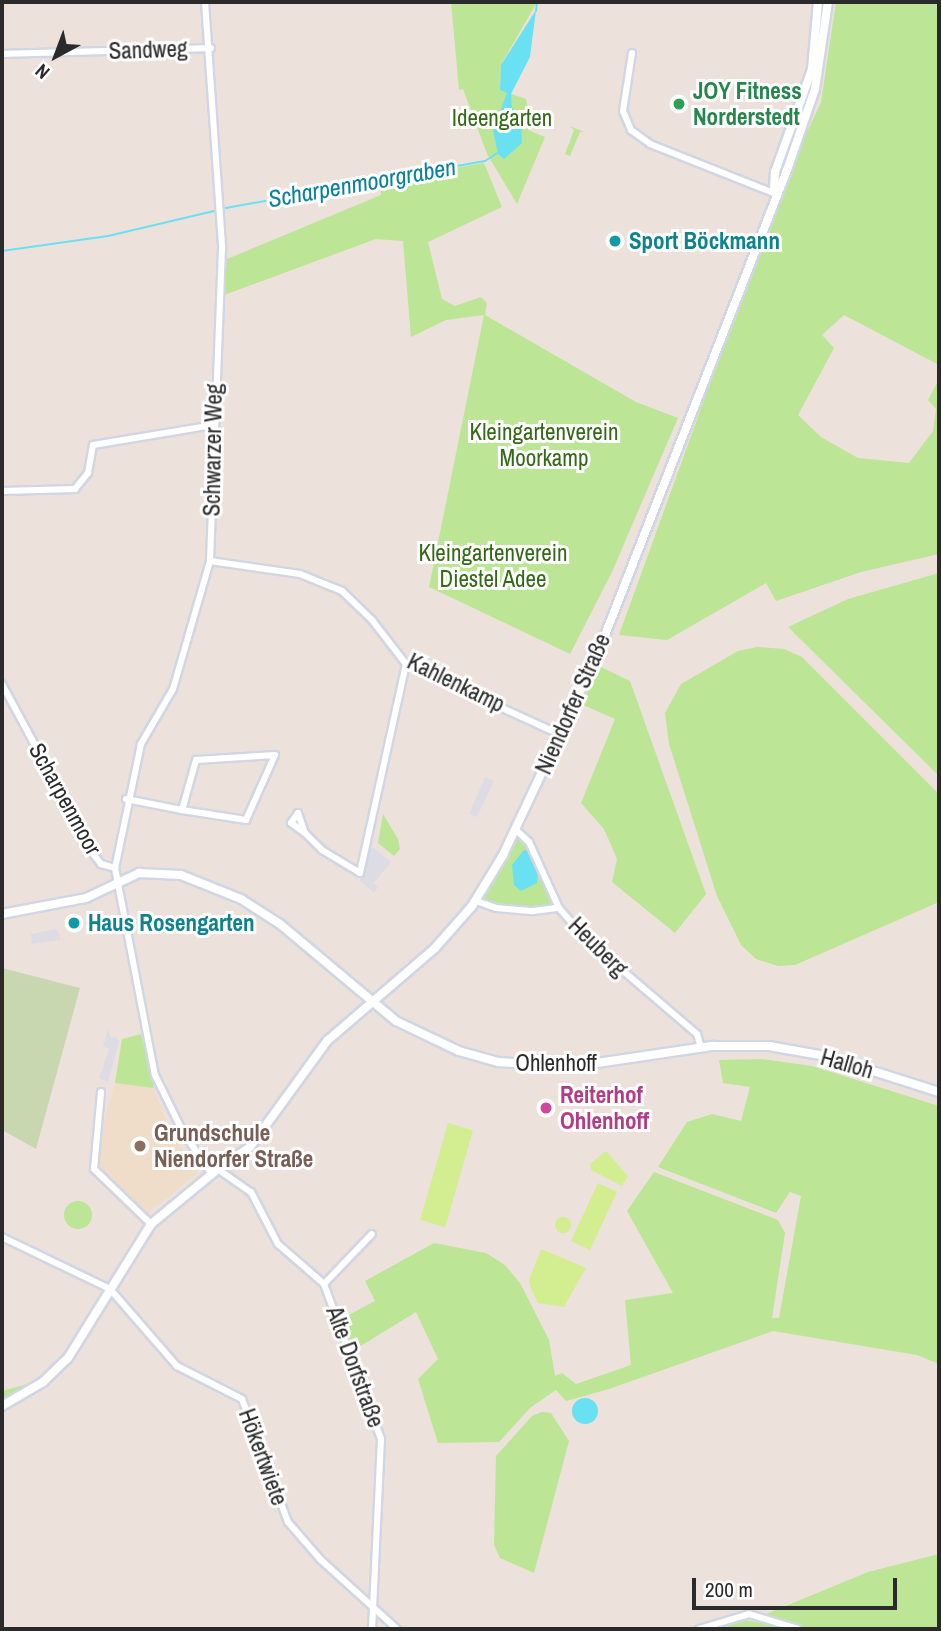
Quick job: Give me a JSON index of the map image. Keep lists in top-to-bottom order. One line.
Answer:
{"streets":{"main road":["Niendorfer Straße","Ohlenhoff","Halloh"],"street":["Sandweg","Schwarzer Weg","Kahlenkamp","Scharpenmoor","Heuberg","Alte Dorfstraße","Hökertwiete"]},"crossings":[["Sandweg","Schwarzer Weg"],["Schwarzer Weg","Kahlenkamp"],["Schwarzer Weg","Scharpenmoor"],["Schwarzer Weg","Ohlenhoff"],["Schwarzer Weg","Alte Dorfstraße"],["Kahlenkamp","Niendorfer Straße"],["Niendorfer Straße","Heuberg"],["Niendorfer Straße","Ohlenhoff"],["Niendorfer Straße","Alte Dorfstraße"],["Niendorfer Straße","Hökertwiete"],["Heuberg","Ohlenhoff"],["Ohlenhoff","Halloh"],["Ohlenhoff","Alte Dorfstraße"],["Alte Dorfstraße","Hökertwiete"]],"water":["Scharpenmoorgraben"],"parks":["Ideengarten","Kleingartenverein Moorkamp","Kleingartenverein Diestel Adee"],"places":["JOY Fitness Norderstedt","Sport Böckmann","Haus Rosengarten","Reiterhof Ohlenhoff","Grundschule Niendorfer Straße"],"scale_bar":"200 m","north":"bottom left"}
